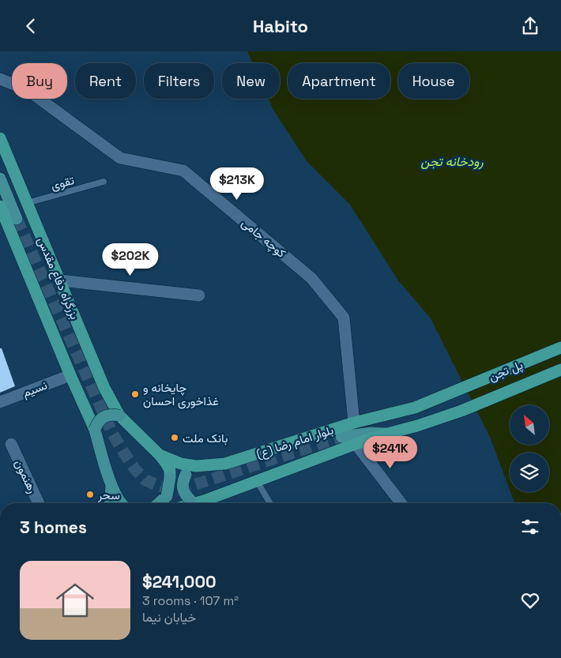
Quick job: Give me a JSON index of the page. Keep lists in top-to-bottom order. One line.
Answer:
{"streets":{"highway":["بزرگراه دفاع مقدس","پل تجن","بلوار امام رضا (ع)"],"street":["کوچه جامی","نسیم","رهنمون"],"lane":["تقوی"]},"crossings":[["تقوی","بزرگراه دفاع مقدس"],["کوچه جامی","بلوار امام رضا (ع)"],["بزرگراه دفاع مقدس","بلوار امام رضا (ع)"],["پل تجن","بلوار امام رضا (ع)"]],"water":["رودخانه تجن"],"places":["چایخانه و غذاخوری احسان","بانک ملت","سحر"],"north":"top left","page":{"header":"Habito","chip":["Buy","Rent","Filters","New","Apartment","House"],"price":["$213K","$202K","$241K"],"heading":"3 homes","list":[{"name":"$241,000","note":"3 rooms · 107 m² · خیابان نیما"}]}}
